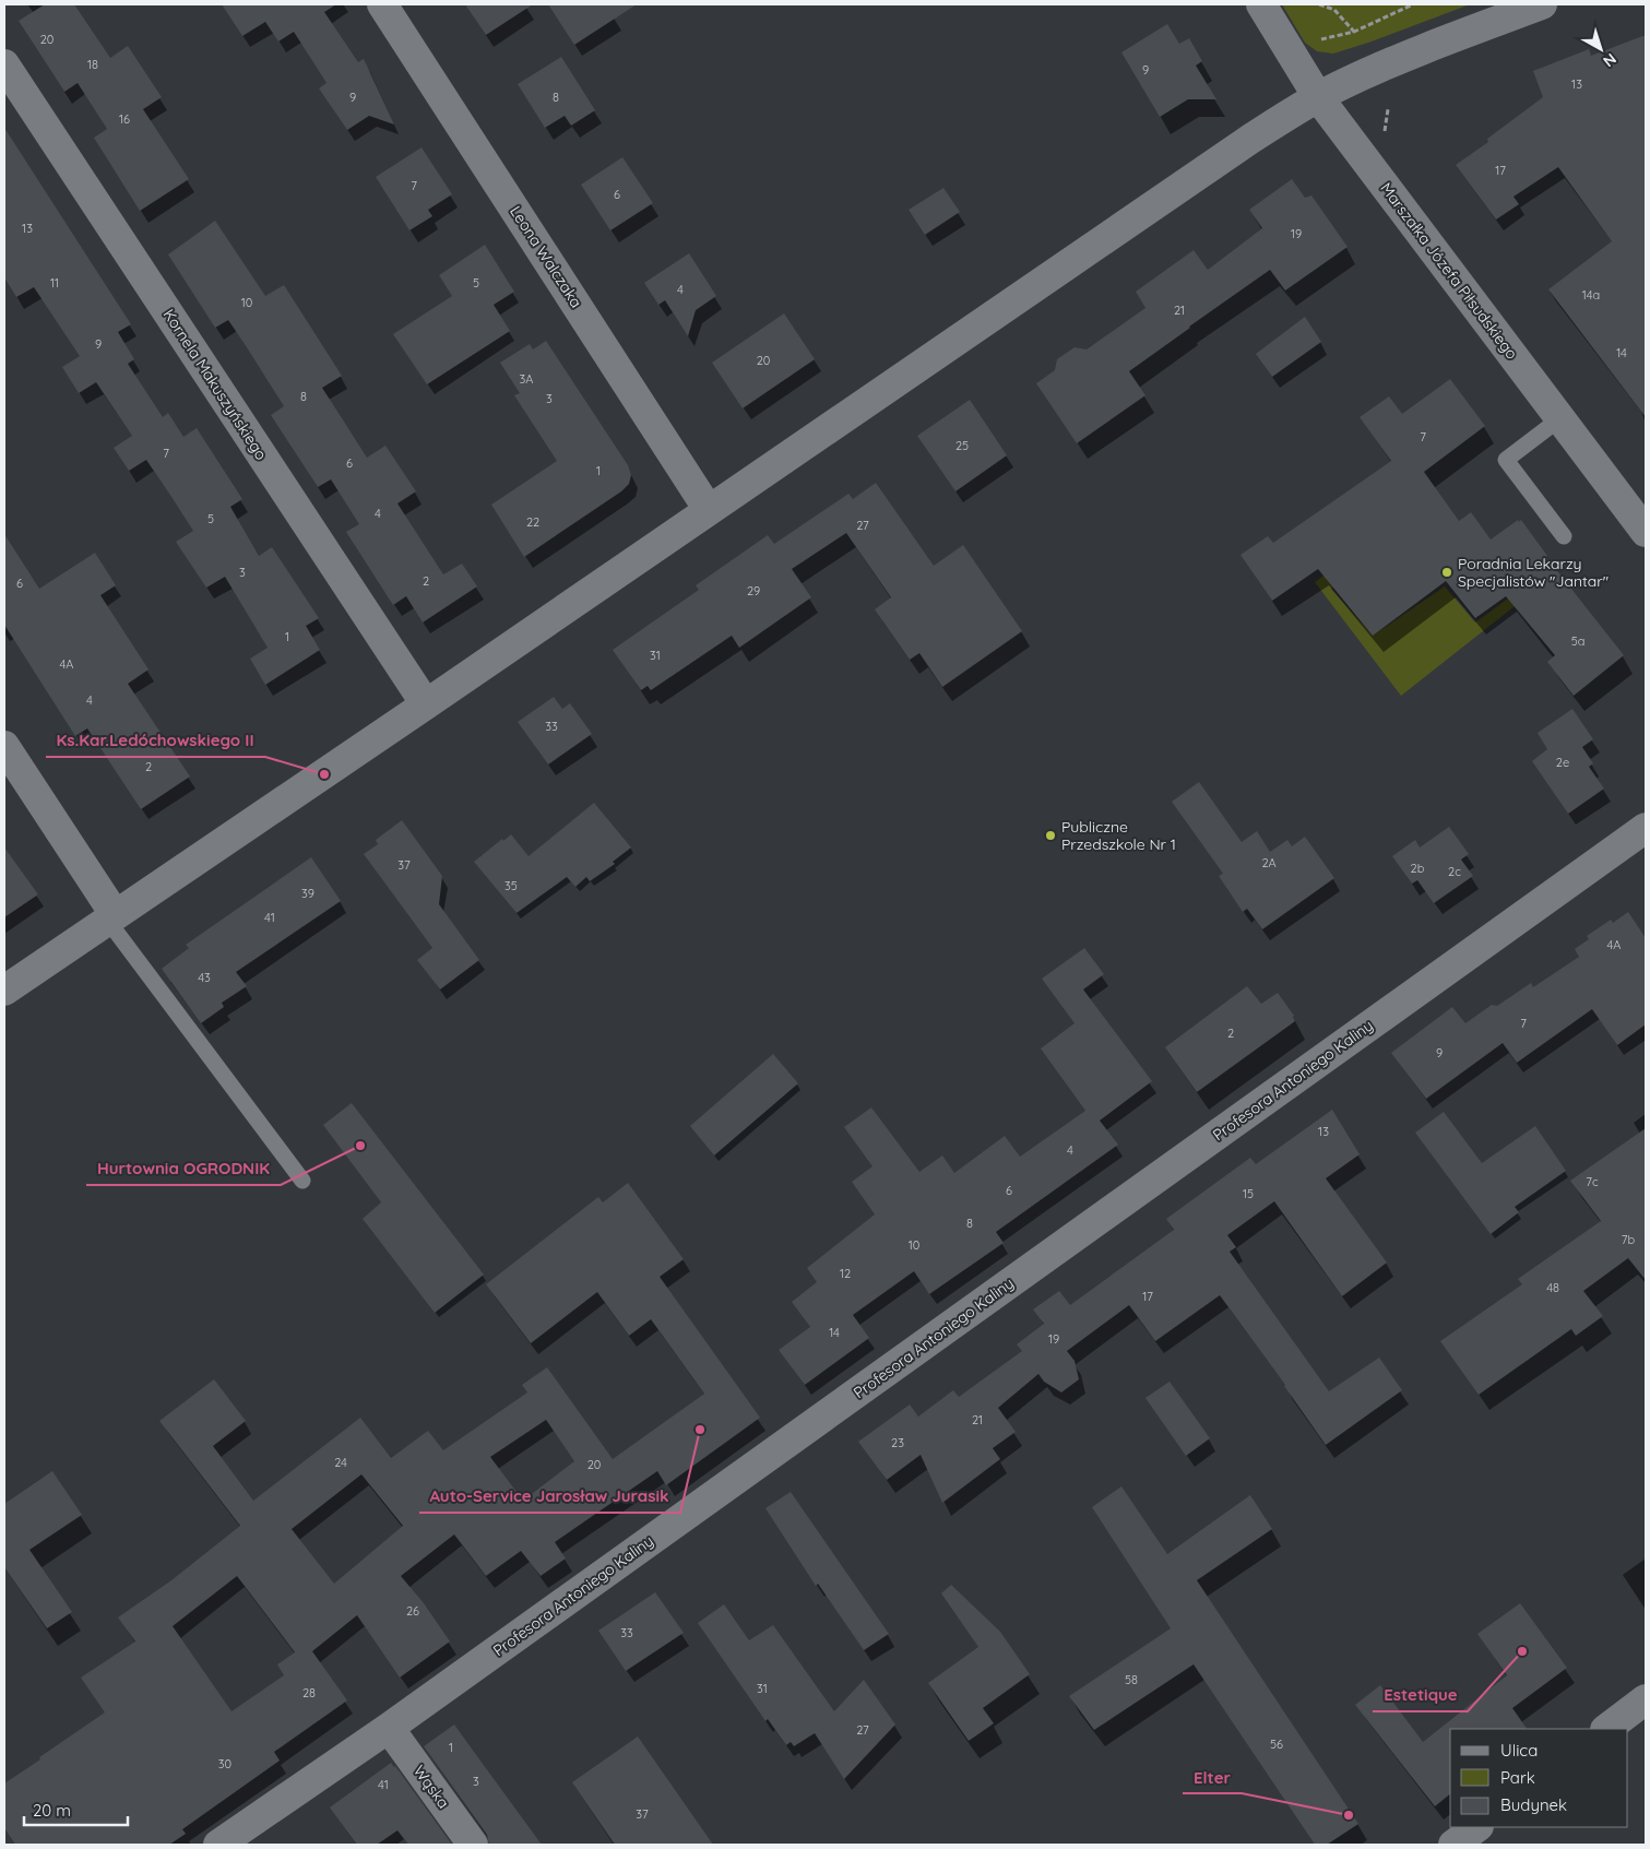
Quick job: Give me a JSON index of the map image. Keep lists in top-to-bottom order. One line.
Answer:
{"streets":{"street":["Leona Walczaka","Marszałka Józefa Piłsudskiego","Kornela Makuszyńskiego","Profesora Antoniego Kaliny","Wąska"]},"crossings":[["Profesora Antoniego Kaliny","Wąska"]],"places":["Poradnia Lekarzy Specjalistów \"Jantar\"","Ks.Kar.Ledóchowskiego II","Publiczne Przedszkole Nr 1","Hurtownia OGRODNIK","Auto-Service Jarosław Jurasik","Estetique","Elter"],"house_numbers":["20","18","9","13","9","8","16","17","7","6","13","19","11","5","4","14a","10","21","9","14","20","3A","8","3","7","25","7","6","1","4","5","22","27","3","2","6","29","1","5a","31","4A","4","33","2e","2","2A","37","2b","2c","35","39","41","4A","43","7","2","9","13","4","7c","6","15","8","7b","10","12","48","17","14","19","21","23","24","20","26","33","58","31","28","27","56","1","30","3","41","37"],"legend":["Ulica","Park","Budynek"],"scale_bar":"20 m","north":"bottom right"}
